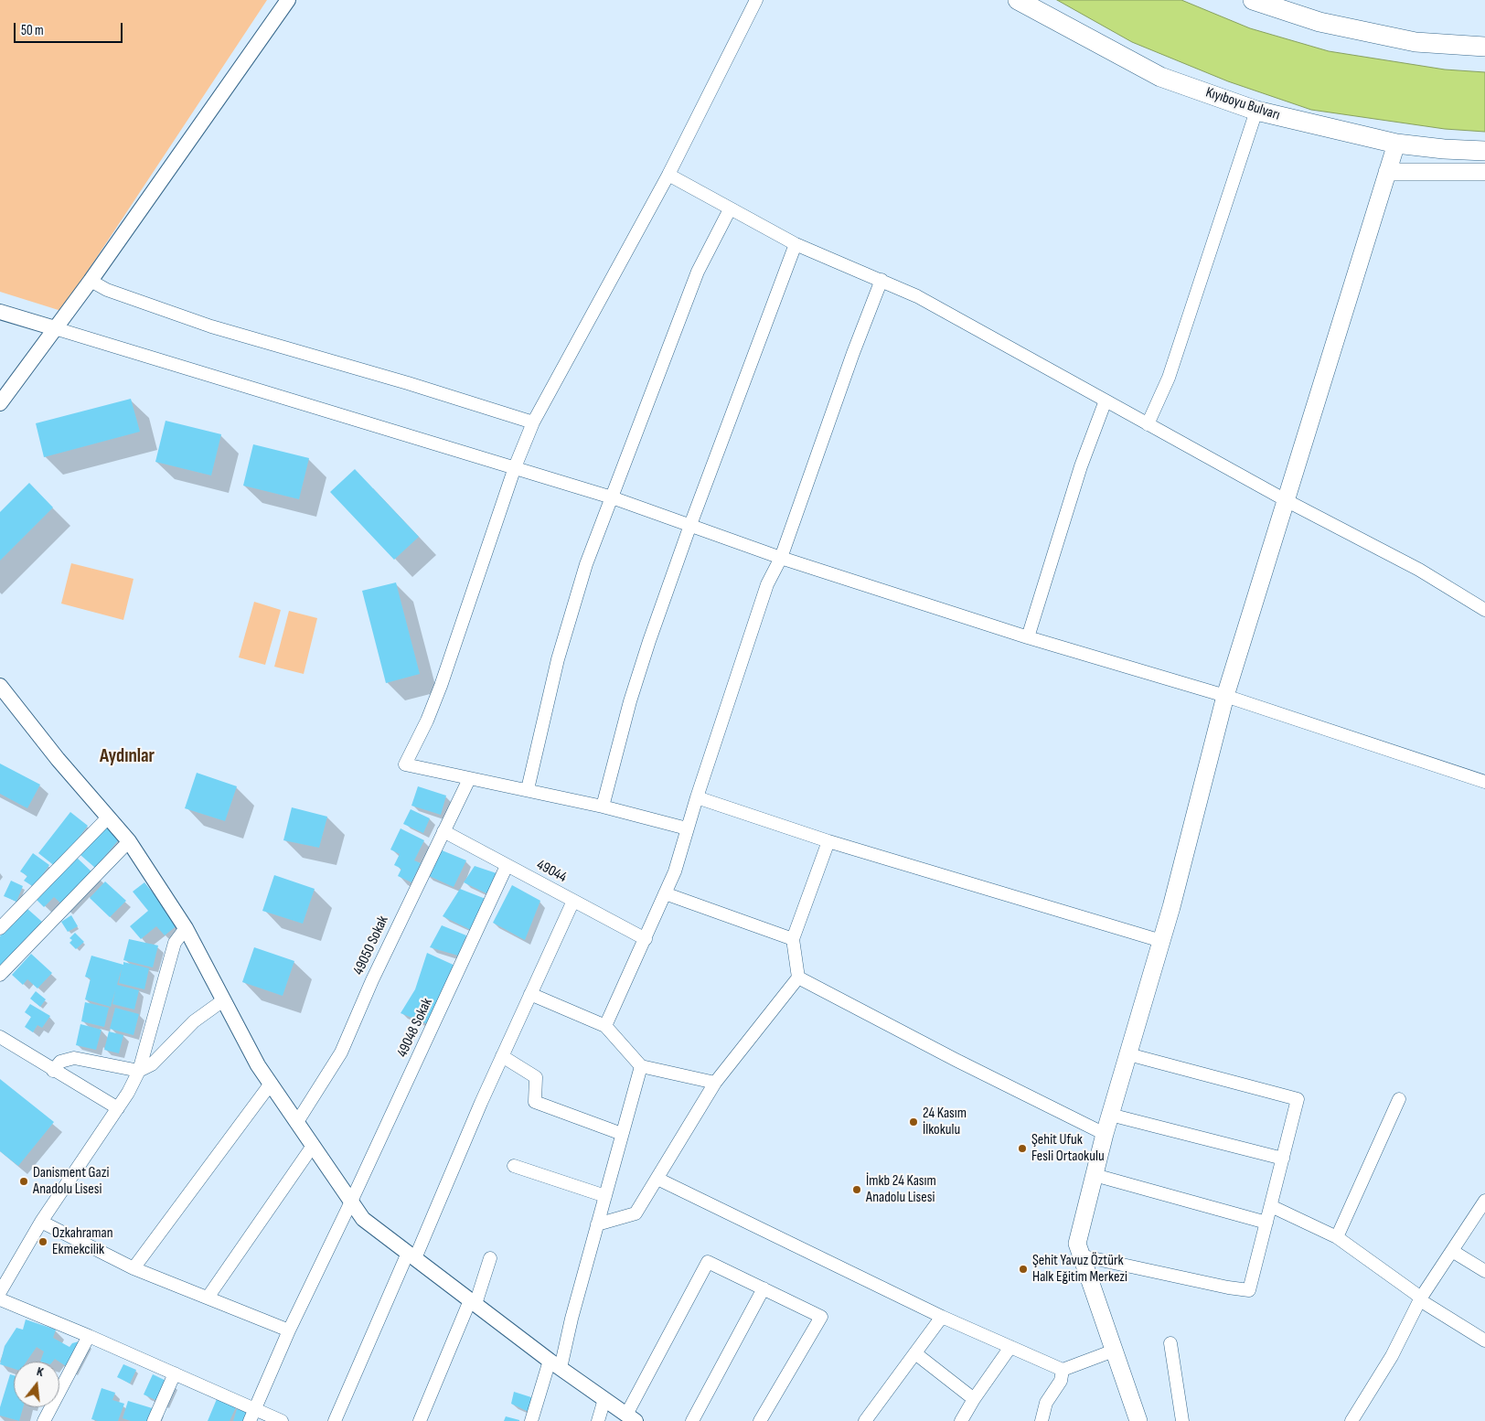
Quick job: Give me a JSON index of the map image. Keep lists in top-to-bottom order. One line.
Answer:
{"streets":{"main road":["Kıyıboyu Bulvarı"],"street":["49044","49050 Sokak","49048 Sokak"]},"crossings":[["49044","49050 Sokak"],["49044","49048 Sokak"]],"districts":["Aydınlar"],"places":["24 Kasım İlkokulu","Şehit Ufuk Fesli Ortaokulu","Danisment Gazi Anadolu Lisesi","İmkb 24 Kasım Anadolu Lisesi","Ozkahraman Ekmekcilik","Şehit Yavuz Öztürk Halk Eğitim Merkezi"],"scale_bar":"50 m","north":"top"}
